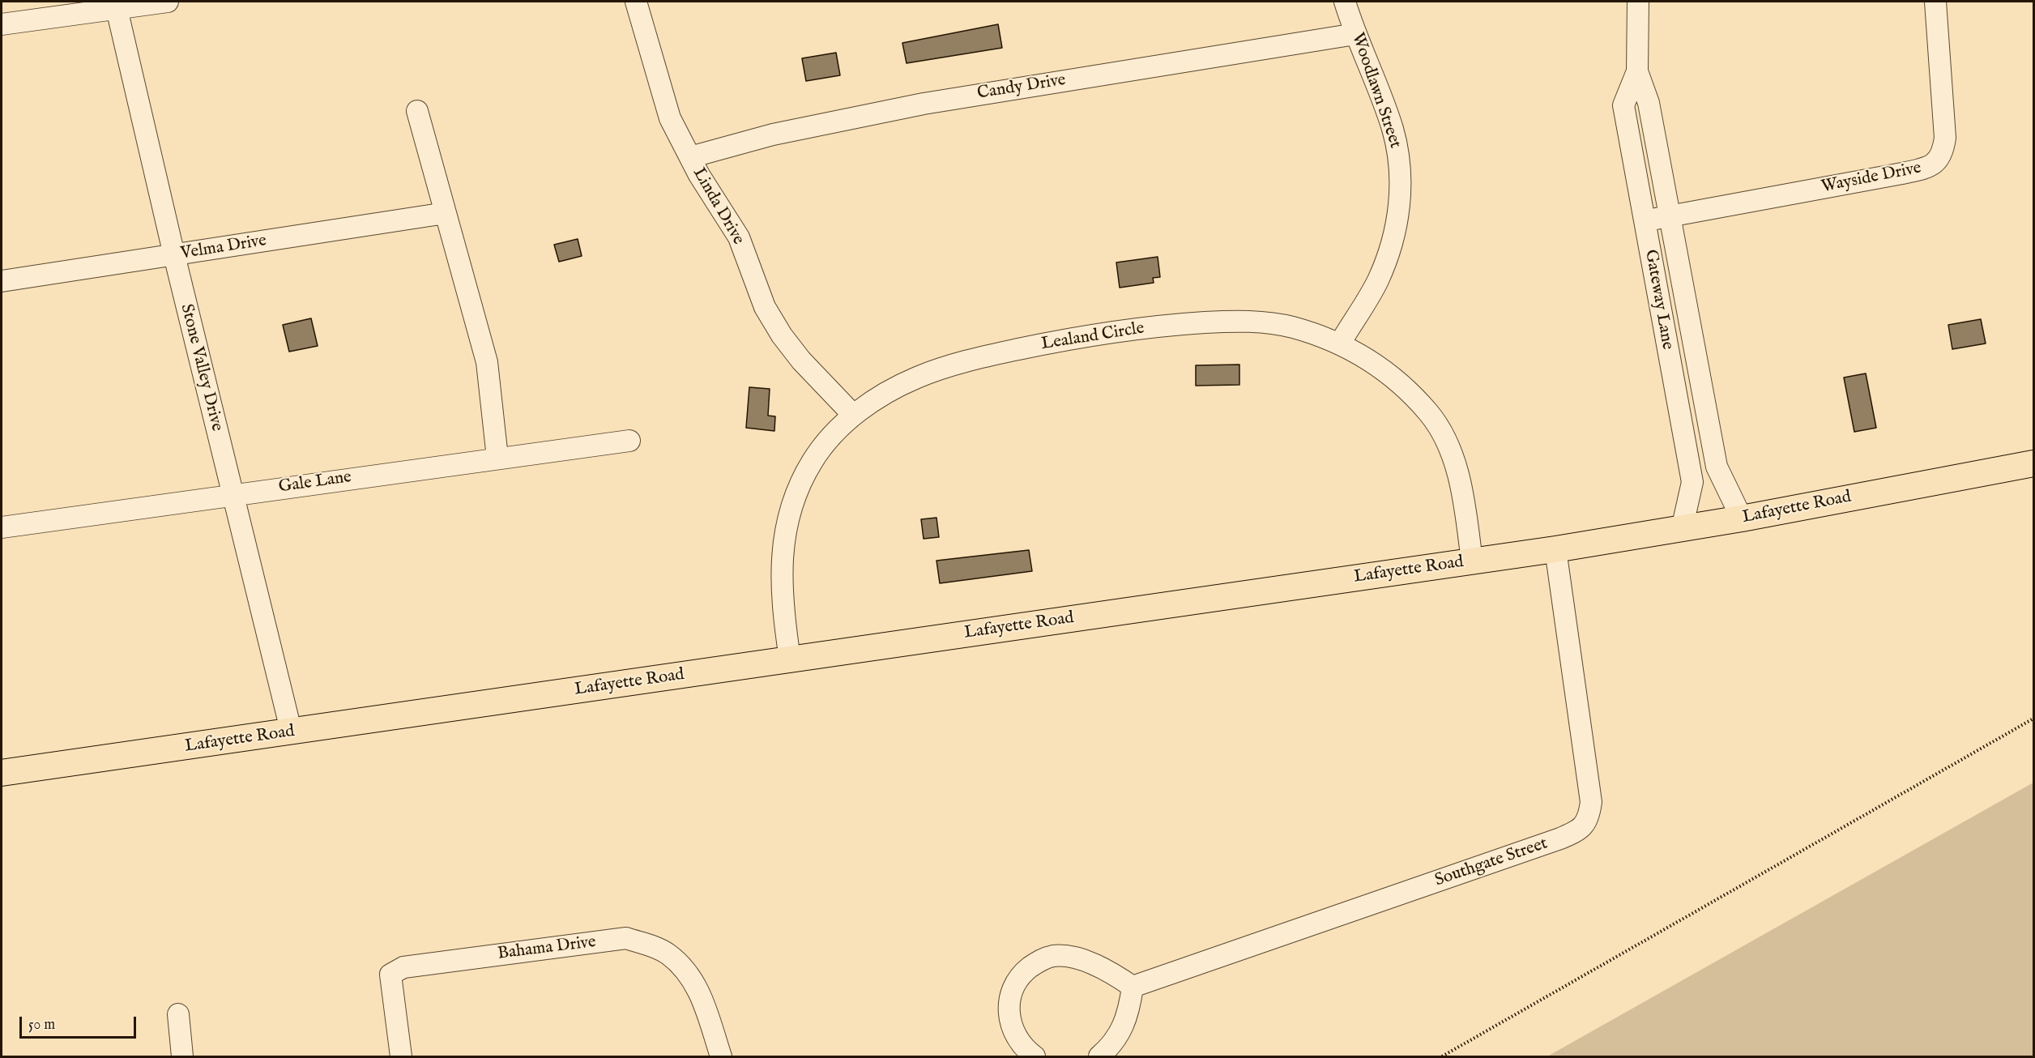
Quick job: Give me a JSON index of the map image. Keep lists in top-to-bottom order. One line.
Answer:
{"streets":{"main road":["Lafayette Road"],"street":["Candy Drive","Woodlawn Street","Wayside Drive","Linda Drive","Velma Drive","Gateway Lane","Lealand Circle","Stone Valley Drive","Gale Lane","Southgate Street","Bahama Drive"]},"crossings":[["Candy Drive","Woodlawn Street"],["Candy Drive","Linda Drive"],["Woodlawn Street","Lealand Circle"],["Wayside Drive","Gateway Lane"],["Linda Drive","Lealand Circle"],["Velma Drive","Stone Valley Drive"],["Gateway Lane","Lafayette Road"],["Lealand Circle","Lafayette Road"],["Stone Valley Drive","Gale Lane"],["Stone Valley Drive","Lafayette Road"],["Lafayette Road","Southgate Street"]],"scale_bar":"50 m"}
